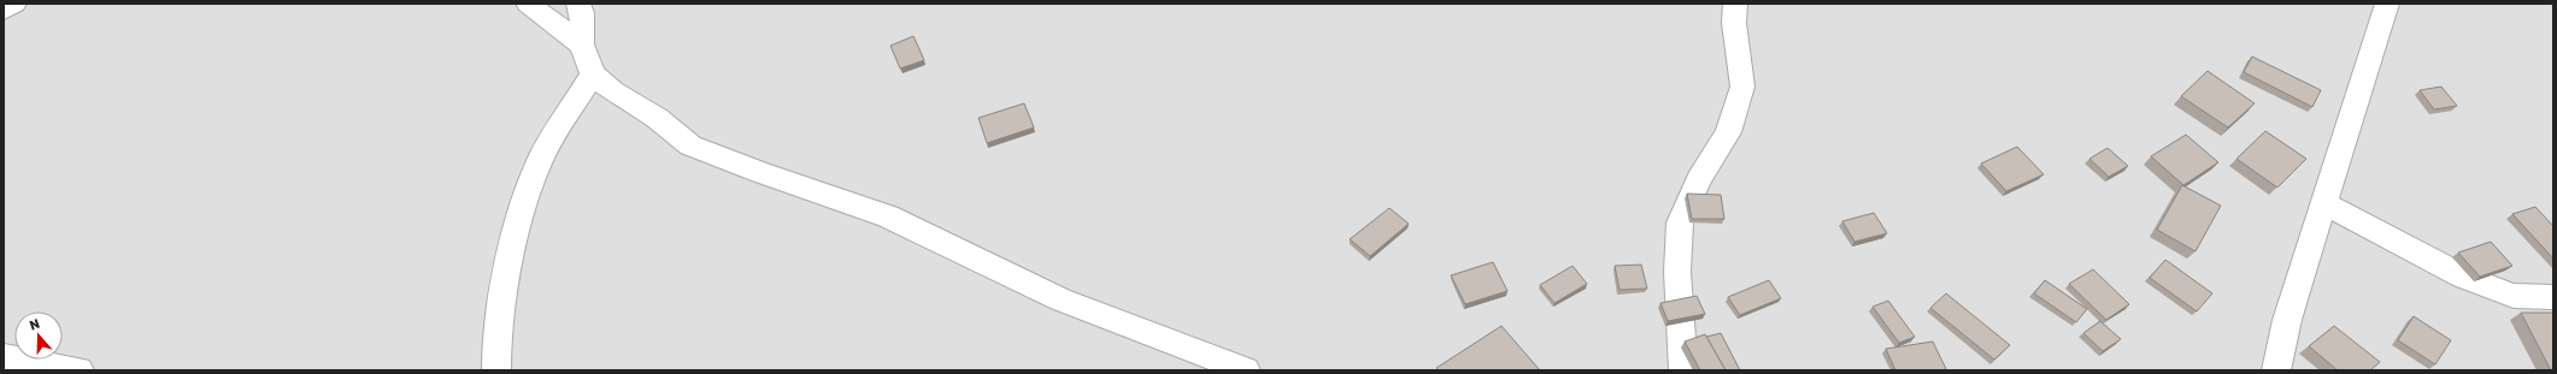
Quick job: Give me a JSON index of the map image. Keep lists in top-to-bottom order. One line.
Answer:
{"north":"top"}
